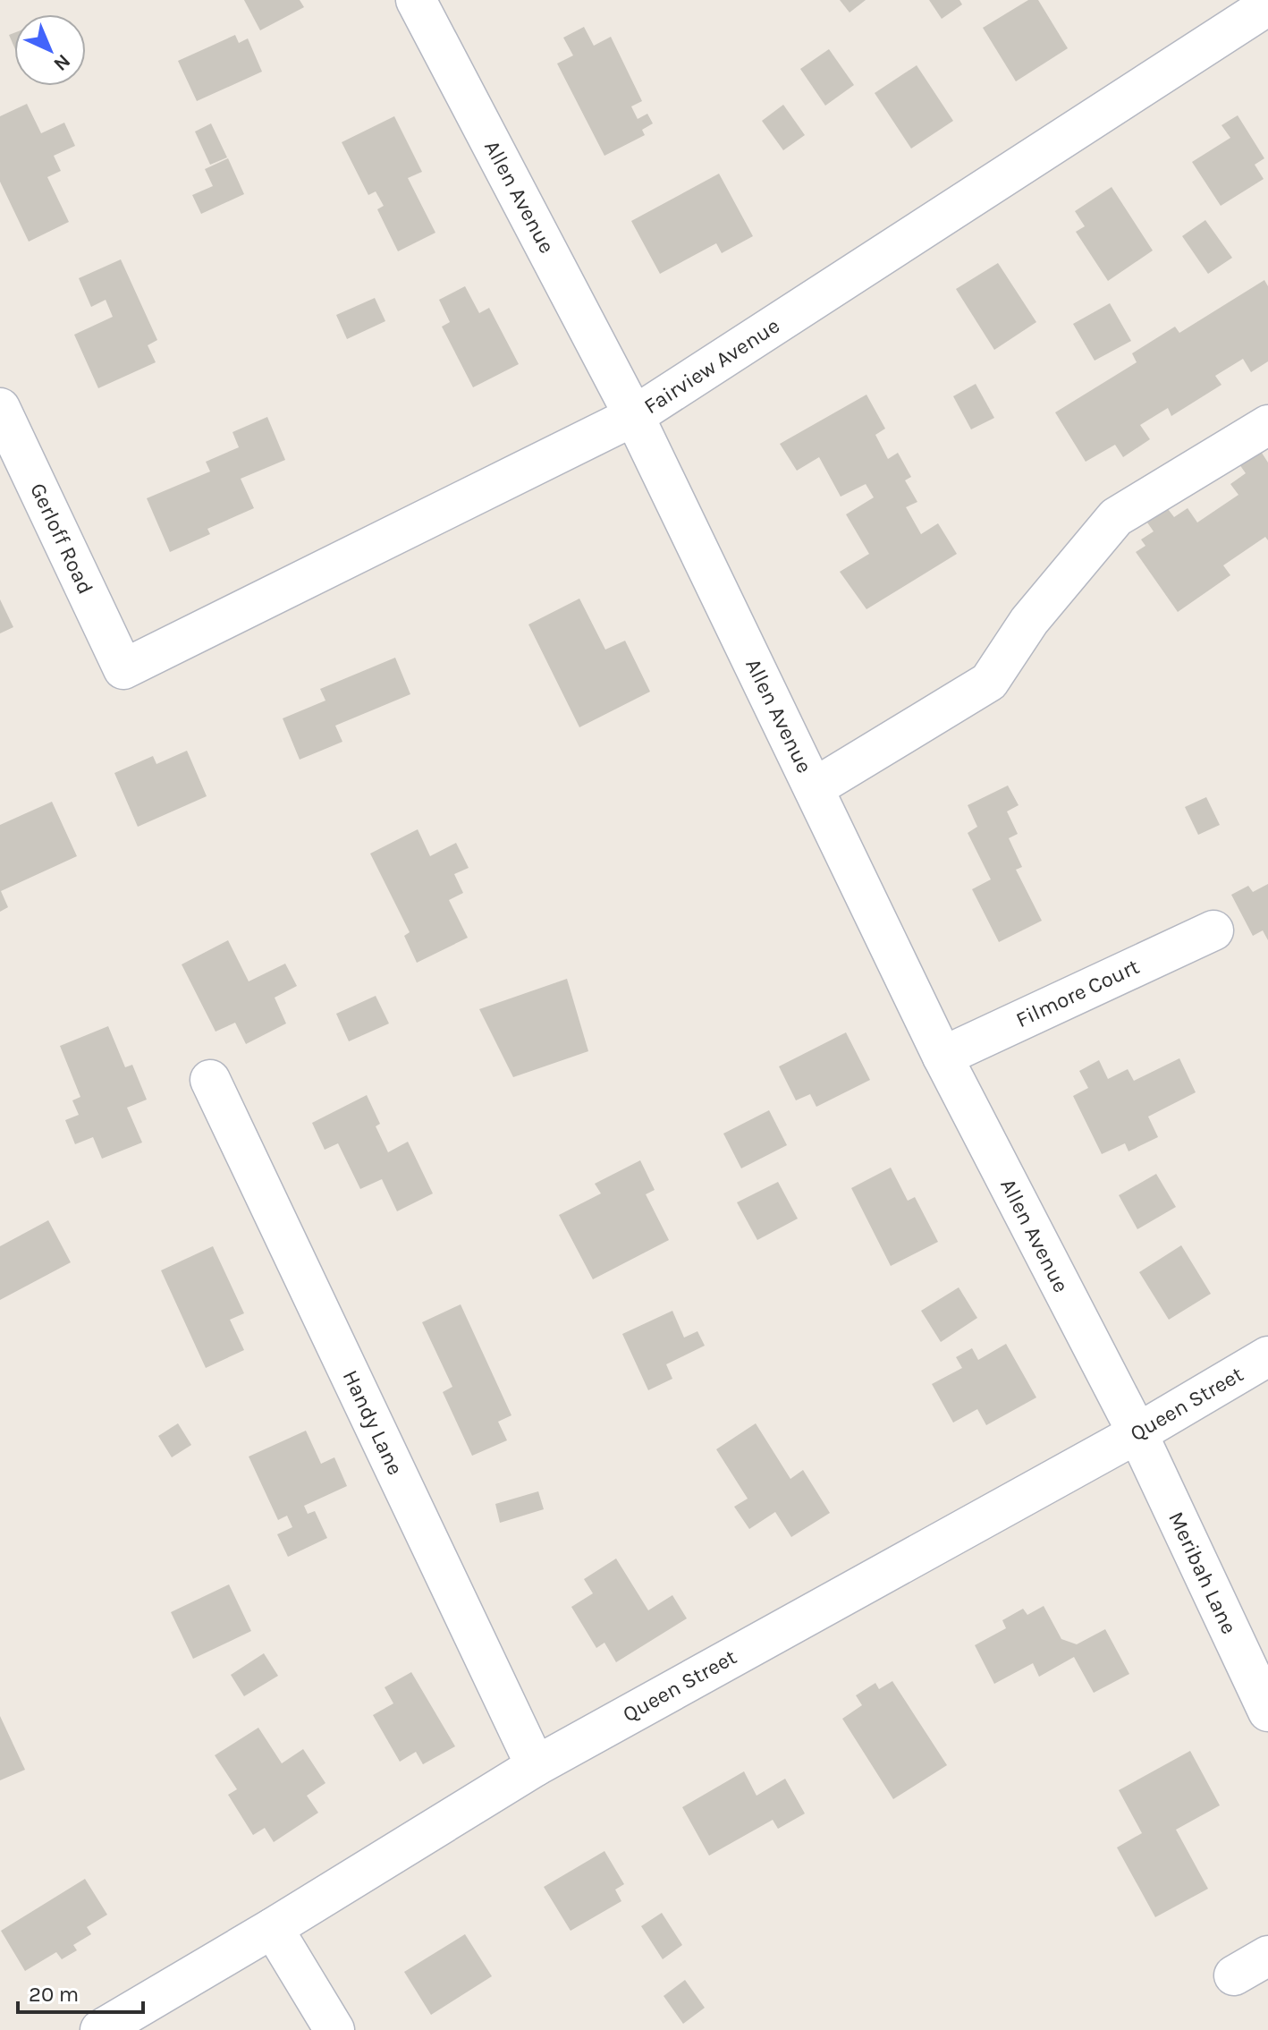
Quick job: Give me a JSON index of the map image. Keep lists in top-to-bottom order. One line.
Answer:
{"streets":{"street":["Allen Avenue","Fairview Avenue","Gerloff Road","Filmore Court","Queen Street","Handy Lane","Meribah Lane"]},"crossings":[["Allen Avenue","Fairview Avenue"],["Allen Avenue","Filmore Court"],["Allen Avenue","Queen Street"],["Allen Avenue","Meribah Lane"],["Fairview Avenue","Gerloff Road"],["Queen Street","Handy Lane"],["Queen Street","Meribah Lane"]],"scale_bar":"20 m","north":"bottom right"}
